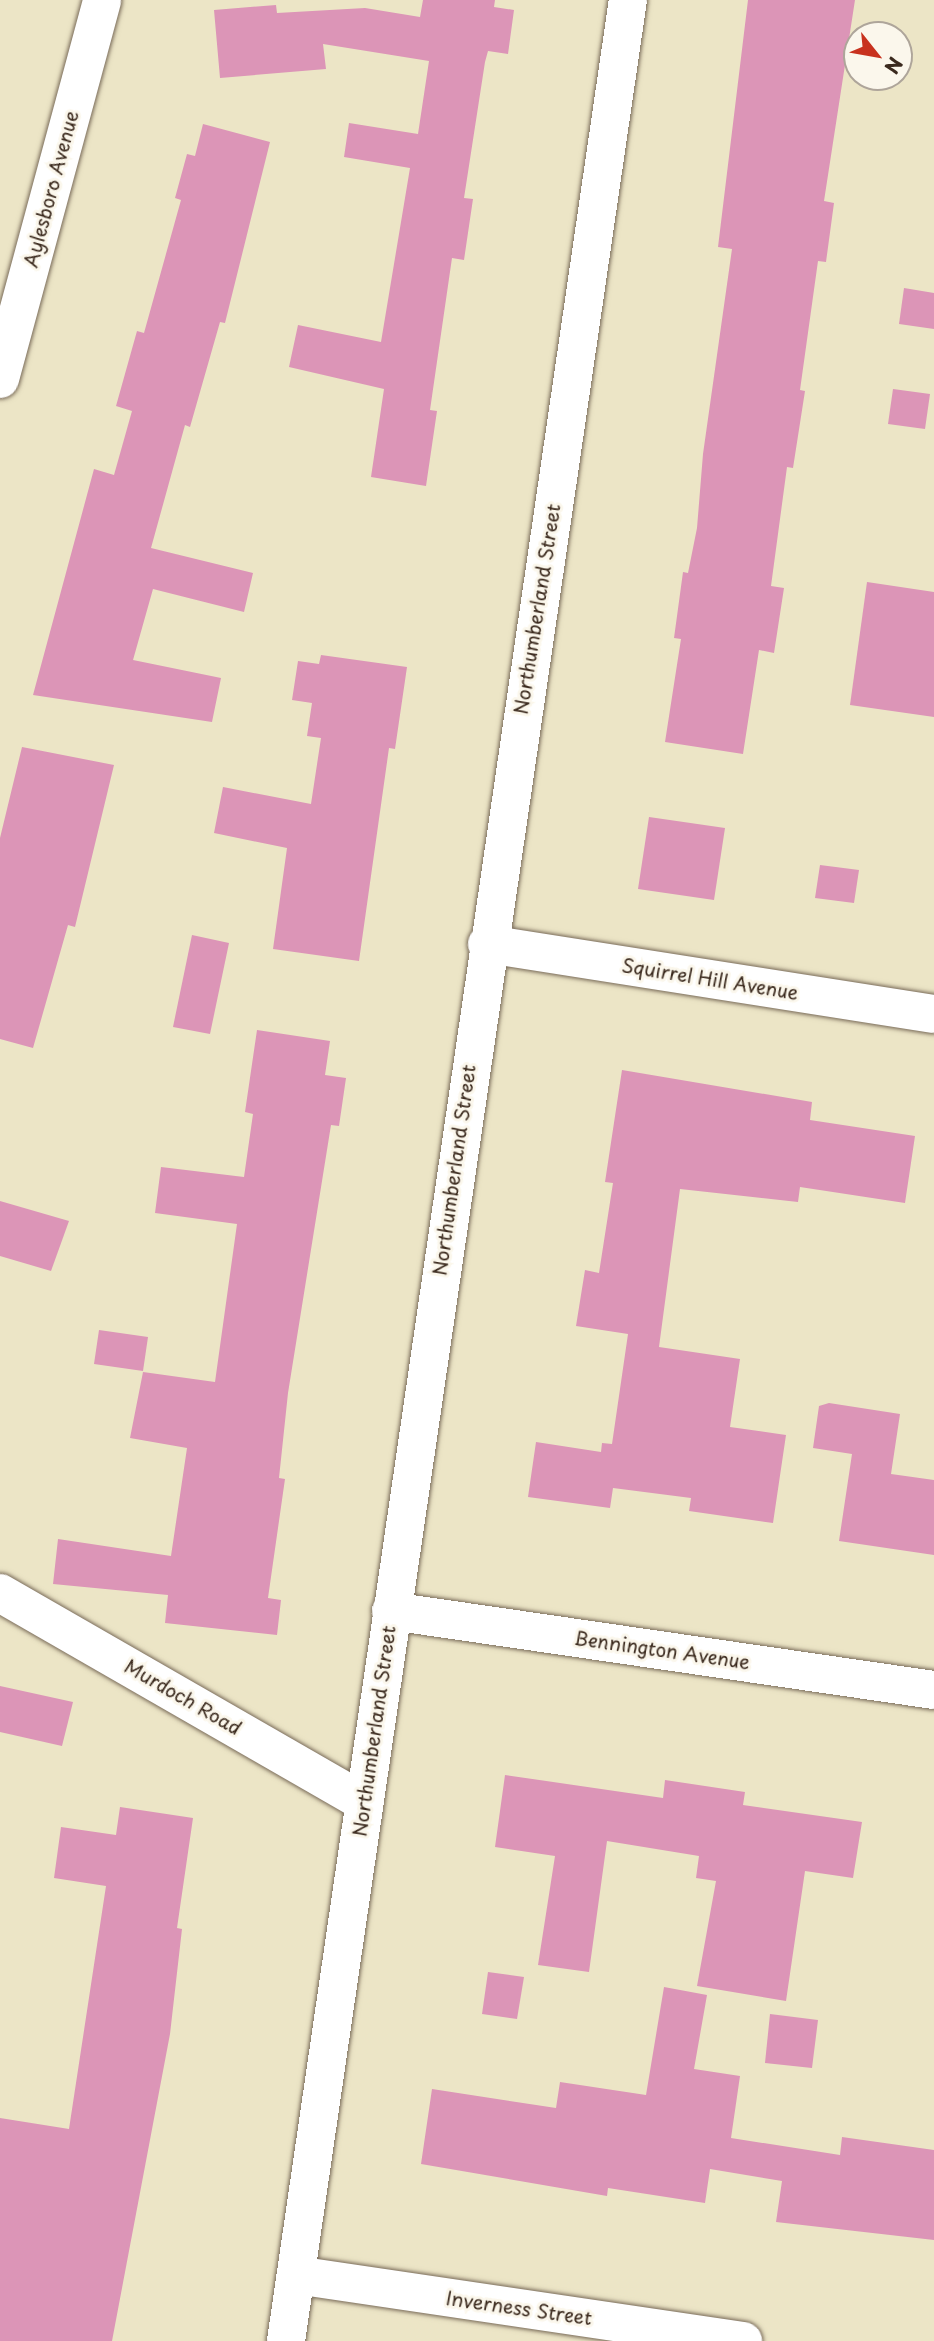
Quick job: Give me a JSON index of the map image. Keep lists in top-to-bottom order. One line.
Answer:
{"streets":{"street":["Aylesboro Avenue","Northumberland Street","Squirrel Hill Avenue","Bennington Avenue","Murdoch Road","Inverness Street"]},"crossings":[["Northumberland Street","Squirrel Hill Avenue"],["Northumberland Street","Bennington Avenue"],["Northumberland Street","Murdoch Road"],["Northumberland Street","Inverness Street"]],"north":"bottom right"}
